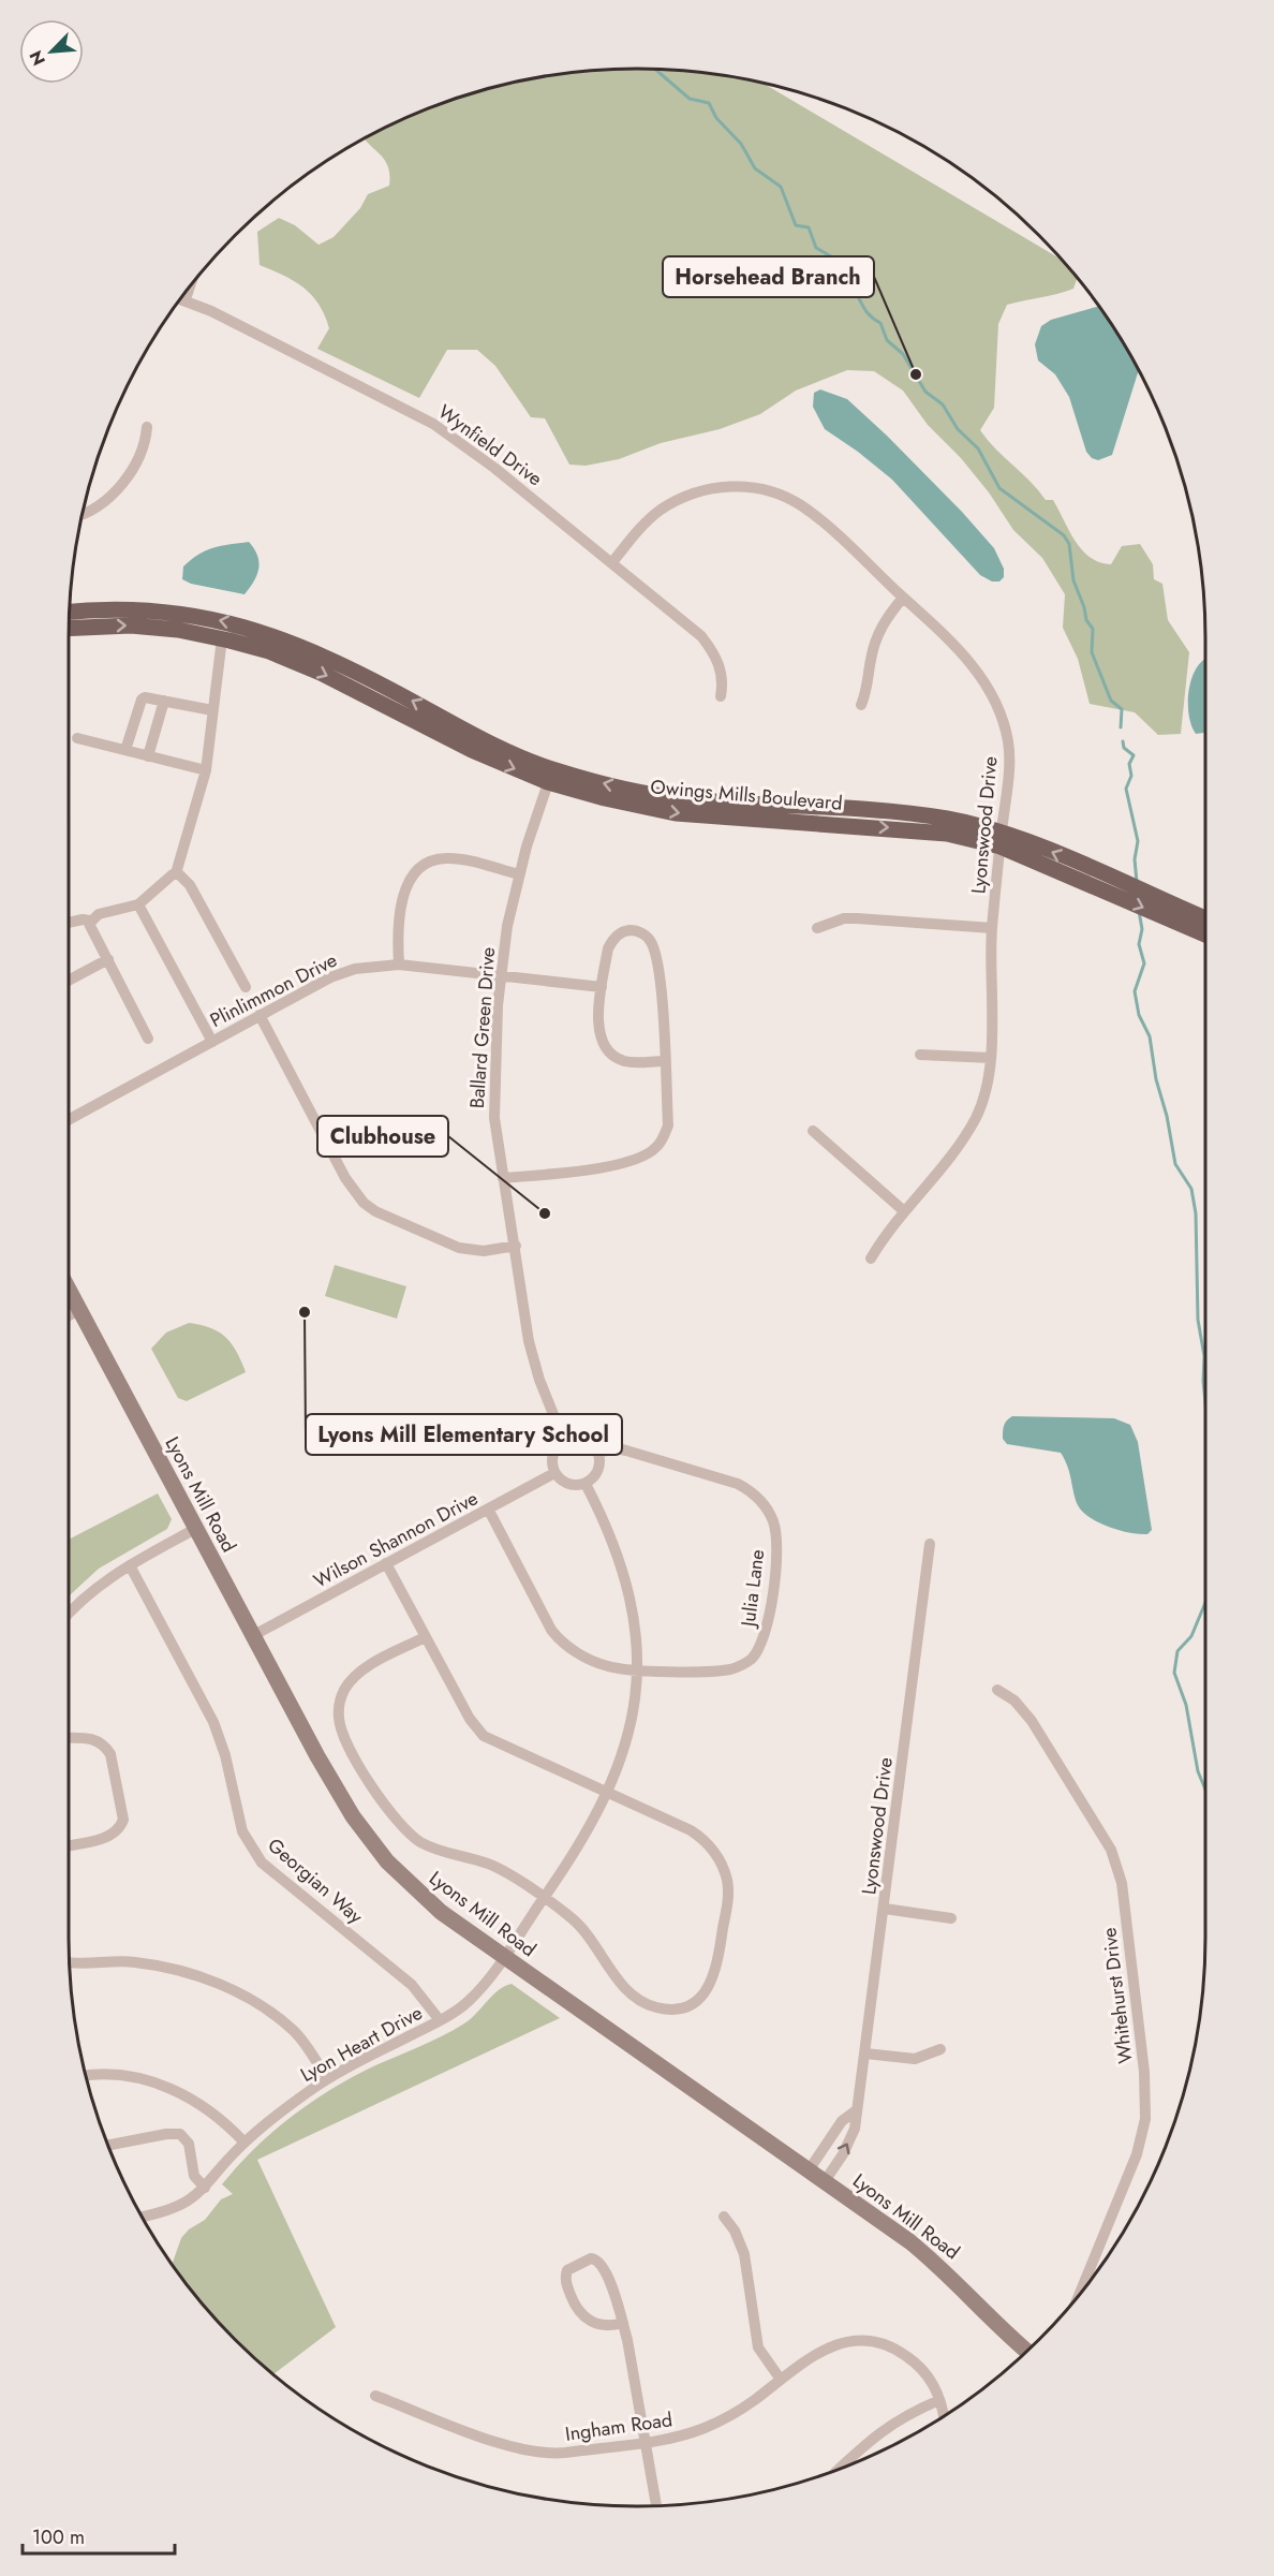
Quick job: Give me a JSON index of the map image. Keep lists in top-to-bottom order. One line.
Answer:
{"streets":{"main road":["Owings Mills Boulevard","Lyons Mill Road"],"street":["Wynfield Drive","Lyonswood Drive","Plinlimmon Drive","Ballard Green Drive","Wilson Shannon Drive","Julia Lane","Georgian Way","Whitehurst Drive","Lyon Heart Drive","Ingham Road"]},"crossings":[["Wynfield Drive","Lyonswood Drive"],["Owings Mills Boulevard","Lyonswood Drive"],["Owings Mills Boulevard","Ballard Green Drive"],["Lyonswood Drive","Lyons Mill Road"],["Plinlimmon Drive","Ballard Green Drive"],["Ballard Green Drive","Wilson Shannon Drive"],["Ballard Green Drive","Julia Lane"],["Lyons Mill Road","Wilson Shannon Drive"],["Lyons Mill Road","Lyon Heart Drive"],["Wilson Shannon Drive","Julia Lane"],["Georgian Way","Lyon Heart Drive"]],"places":["Horsehead Branch","Clubhouse","Lyons Mill Elementary School"],"scale_bar":"100 m","north":"bottom left"}
